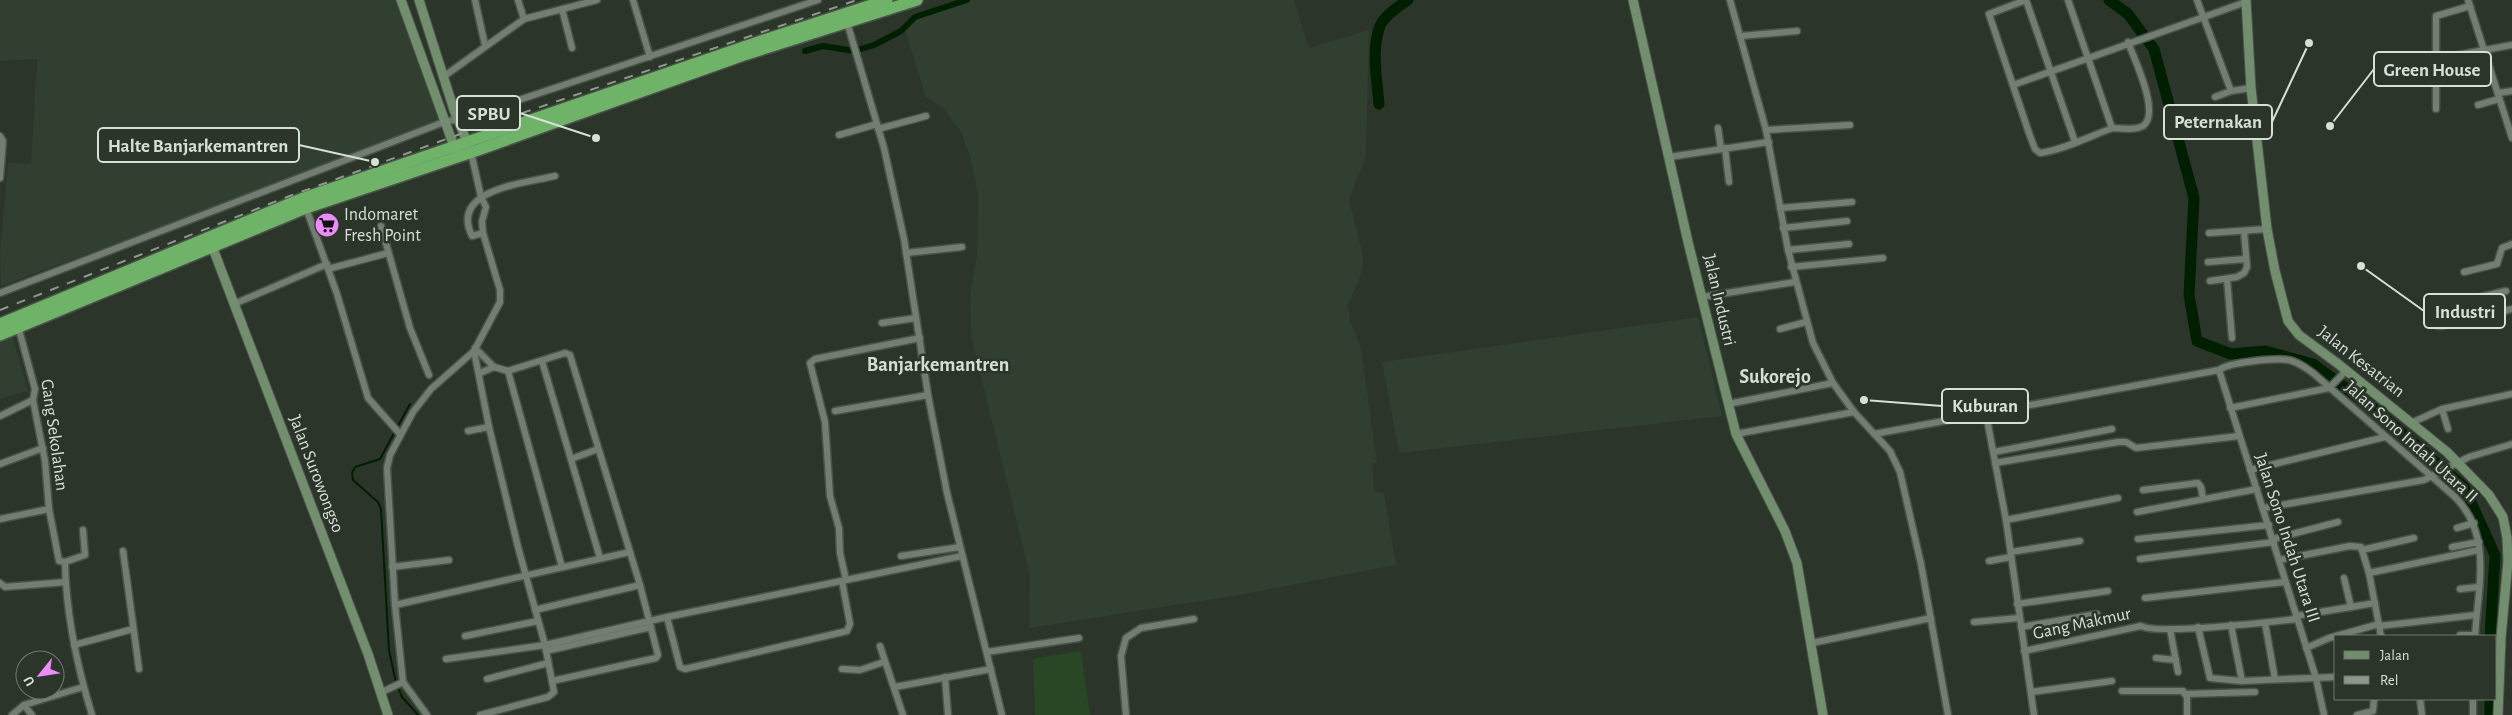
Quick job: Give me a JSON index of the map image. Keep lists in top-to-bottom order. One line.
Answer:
{"streets":{"street":["Jalan Industri","Jalan Kesatrian","Gang Sekolahan","Jalan Sono Indah Utara II","Jalan Surowongso","Jalan Sono Indah Utara III","Gang Makmur"]},"crossings":[["Jalan Sono Indah Utara II","Jalan Sono Indah Utara III"],["Jalan Sono Indah Utara III","Gang Makmur"]],"districts":["Banjarkemantren","Sukorejo"],"places":{"other":["Peternakan","Green House","SPBU","Halte Banjarkemantren","Industri","Kuburan"],"supermarket":["Indomaret Fresh Point"]},"legend":["Jalan","Rel"],"north":"bottom left"}
